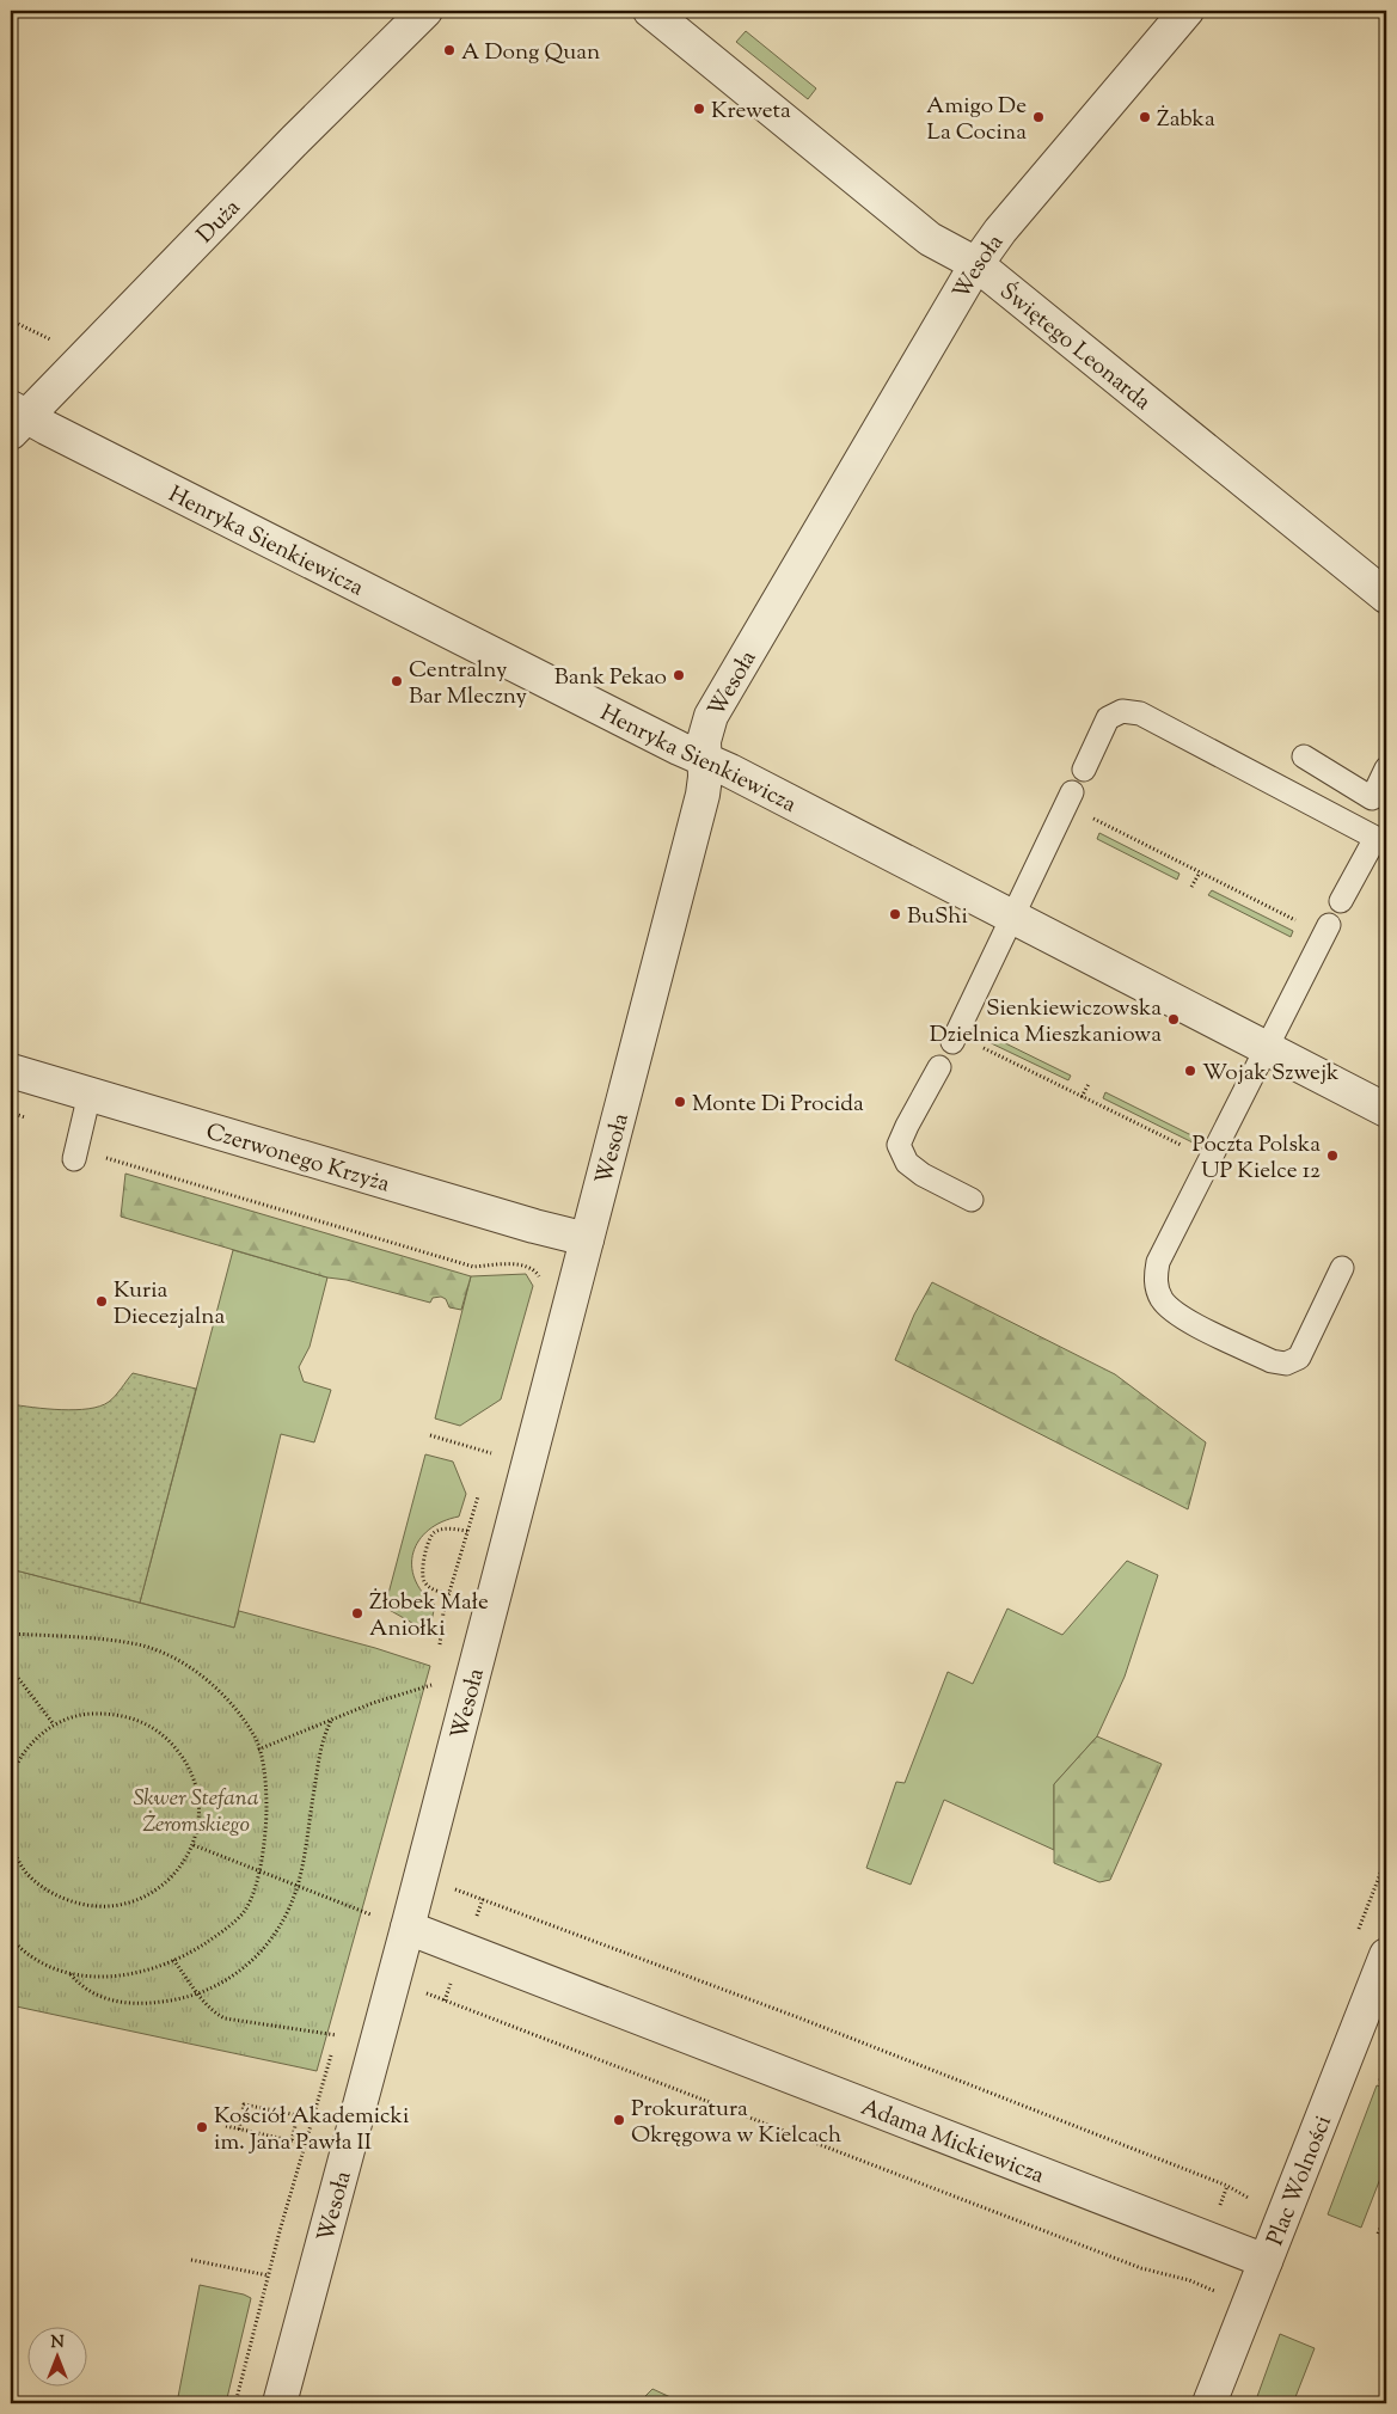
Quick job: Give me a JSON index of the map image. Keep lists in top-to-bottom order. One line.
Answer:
{"streets":{"street":["Duża","Wesoła","Świętego Leonarda","Henryka Sienkiewicza","Czerwonego Krzyża","Adama Mickiewicza","Plac Wolności"]},"crossings":[["Duża","Henryka Sienkiewicza"],["Wesoła","Świętego Leonarda"],["Wesoła","Henryka Sienkiewicza"],["Wesoła","Czerwonego Krzyża"],["Wesoła","Adama Mickiewicza"],["Adama Mickiewicza","Plac Wolności"]],"parks":["Skwer Stefana Żeromskiego"],"places":["A Dong Quan","Kreweta","Amigo De La Cocina","Żabka","Bank Pekao","Centralny Bar Mleczny","BuShi","Sienkiewiczowska Dzielnica Mieszkaniowa","Wojak Szwejk","Monte Di Procida","Poczta Polska UP Kielce 12","Kuria Diecezjalna","Żłobek Małe Aniołki","Prokuratura Okręgowa w Kielcach","Kościół Akademicki im. Jana Pawła II"],"north":"top"}
